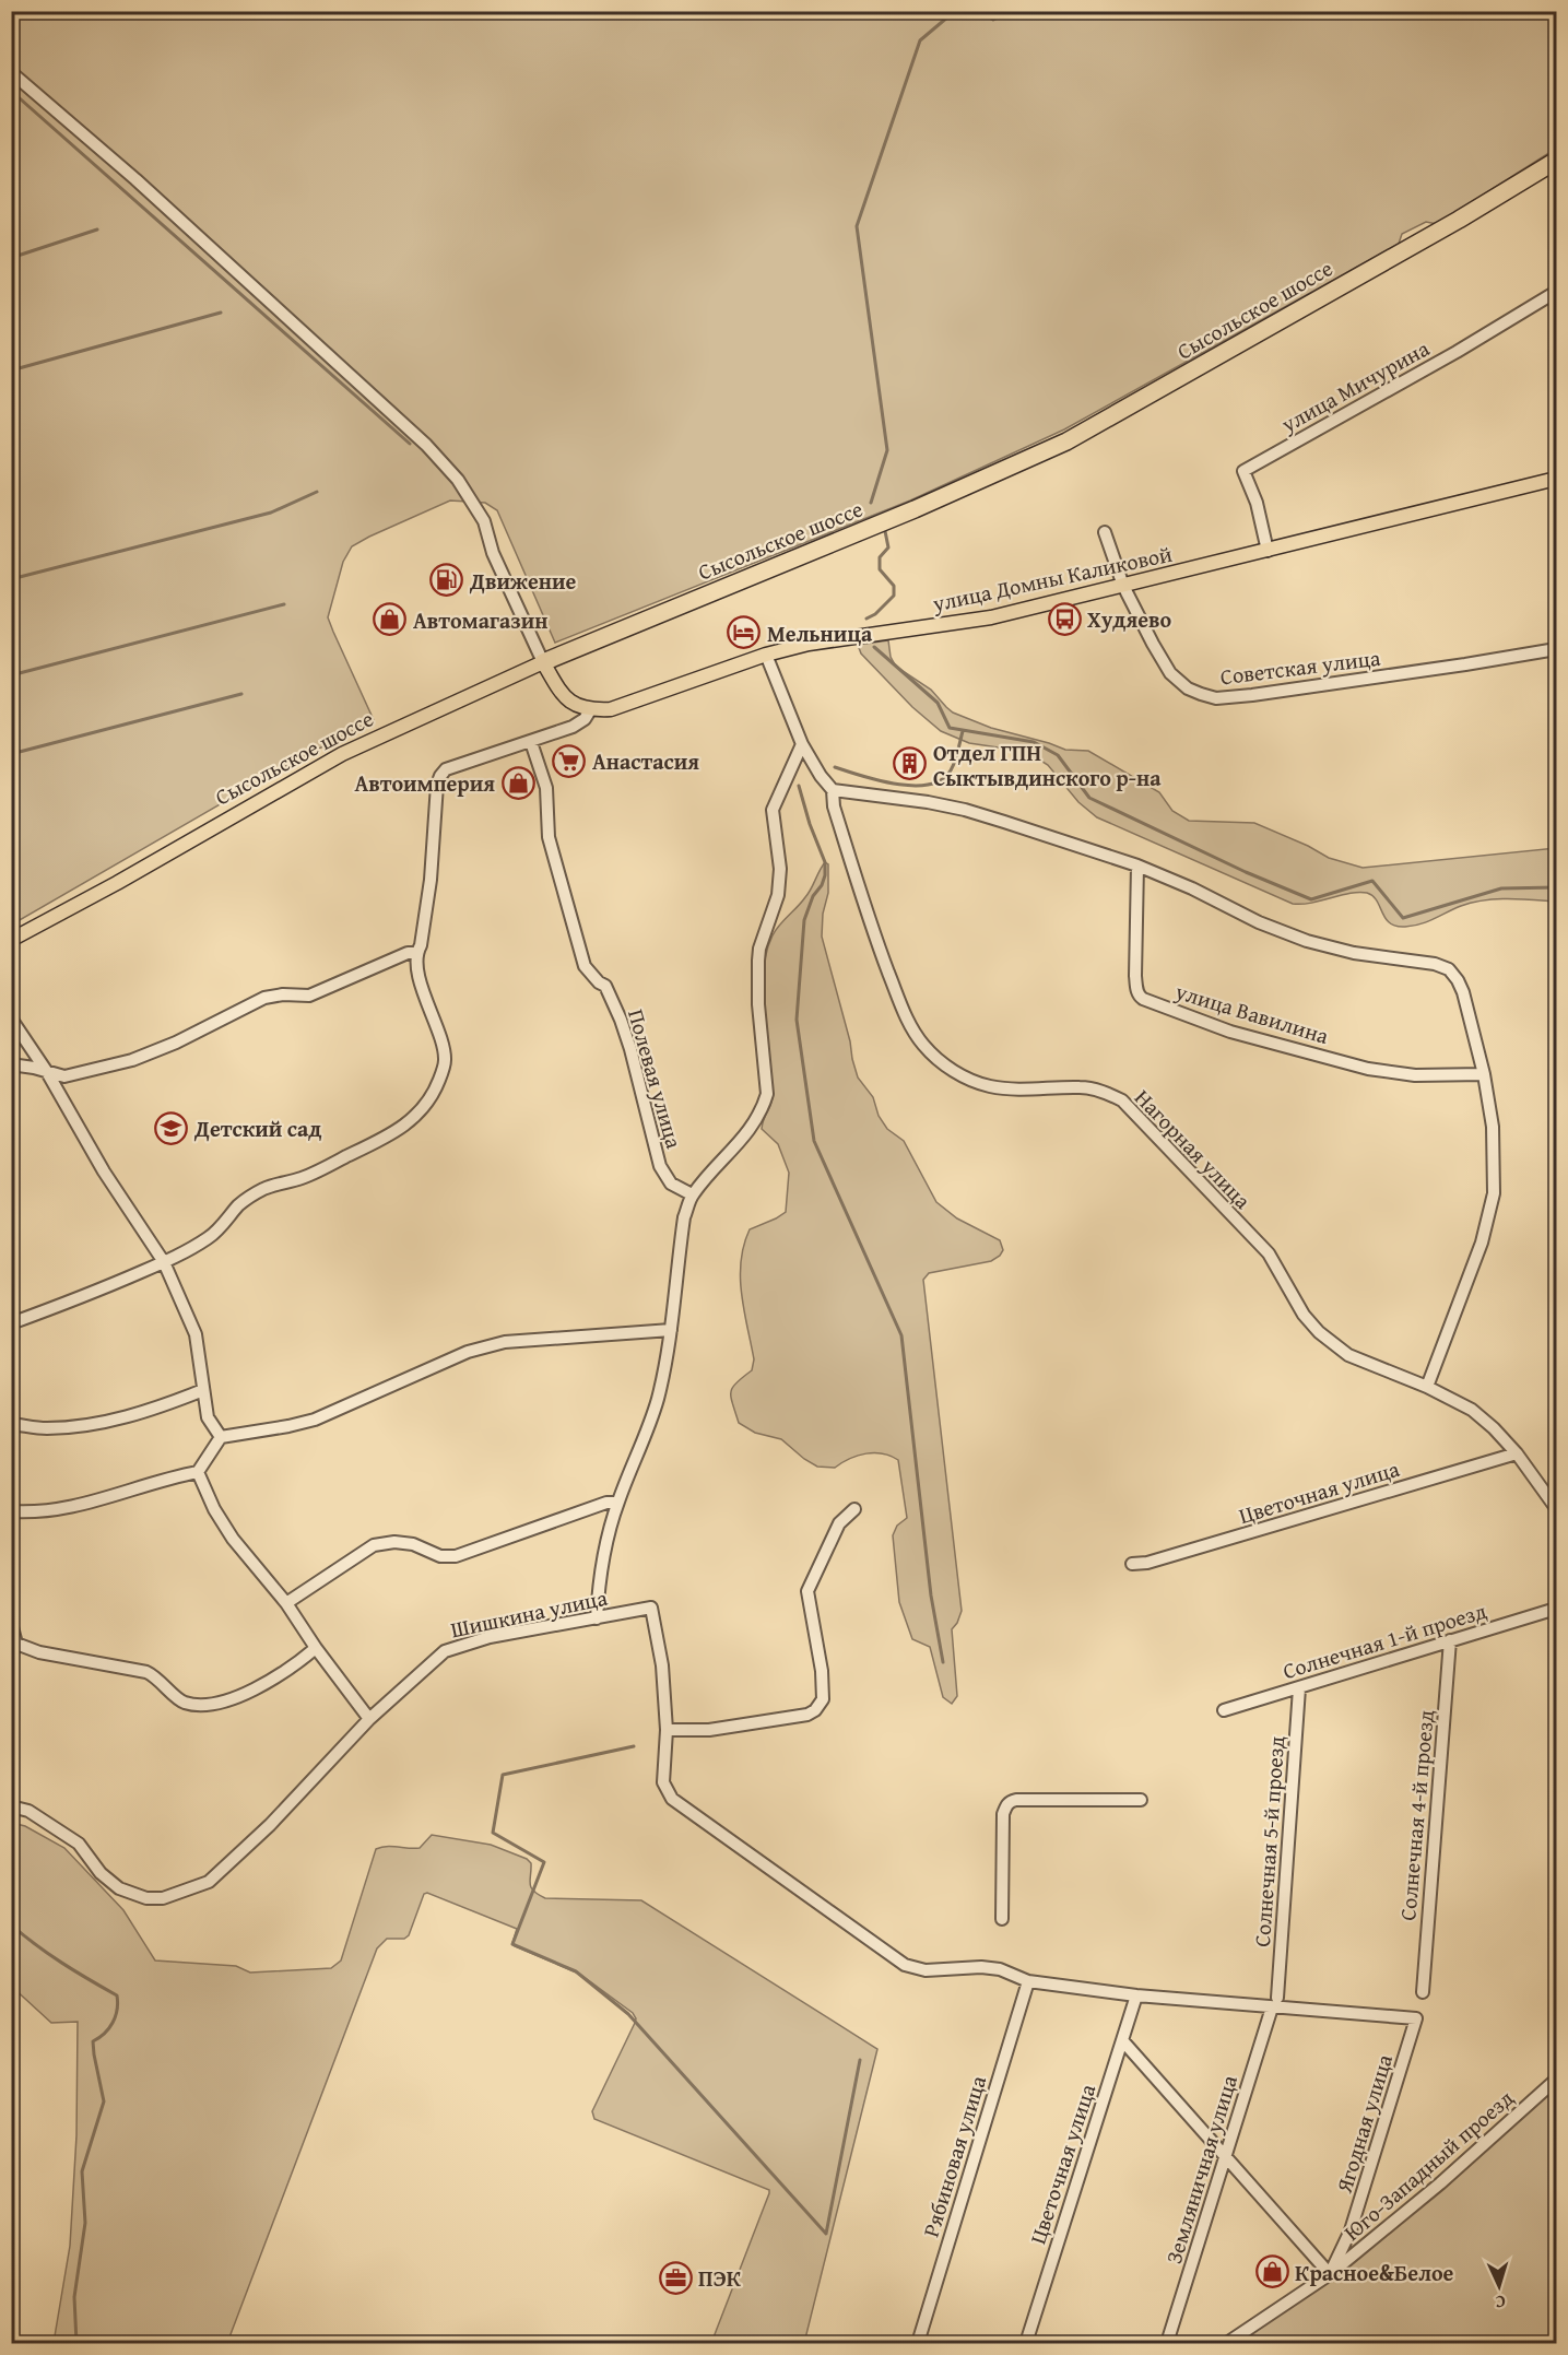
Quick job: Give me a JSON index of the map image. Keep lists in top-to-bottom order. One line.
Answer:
{"streets":{"highway":["Сысольское шоссе"],"main road":["улица Домны Каликовой"],"street":["улица Мичурина","Советская улица","улица Вавилина","Полевая улица","Нагорная улица","Цветочная улица","Шишкина улица","Солнечная 1-й проезд","Солнечная 4-й проезд","Солнечная 5-й проезд","Ягодная улица","Рябиновая улица","Юго-Западный проезд","Земляничная улица"]},"crossings":[["улица Мичурина","улица Домны Каликовой"],["улица Домны Каликовой","Советская улица"],["улица Домны Каликовой","Нагорная улица"],["Нагорная улица","Цветочная улица"],["Цветочная улица","Шишкина улица"],["Шишкина улица","Солнечная 5-й проезд"],["Шишкина улица","Ягодная улица"],["Шишкина улица","Рябиновая улица"],["Шишкина улица","Земляничная улица"],["Солнечная 1-й проезд","Солнечная 4-й проезд"],["Солнечная 1-й проезд","Солнечная 5-й проезд"],["Солнечная 5-й проезд","Земляничная улица"],["Ягодная улица","Юго-Западный проезд"]],"places":{"fuel station":["Движение"],"bus stop":["Худяево"],"shop":["Автомагазин","Автоимперия","Красное&Белое"],"hotel":["Мельница"],"supermarket":["Анастасия"],"building":["Отдел ГПН Сыктывдинского р-на"],"school or university":["Детский сад"],"office":["ПЭК"]},"north":"bottom"}
